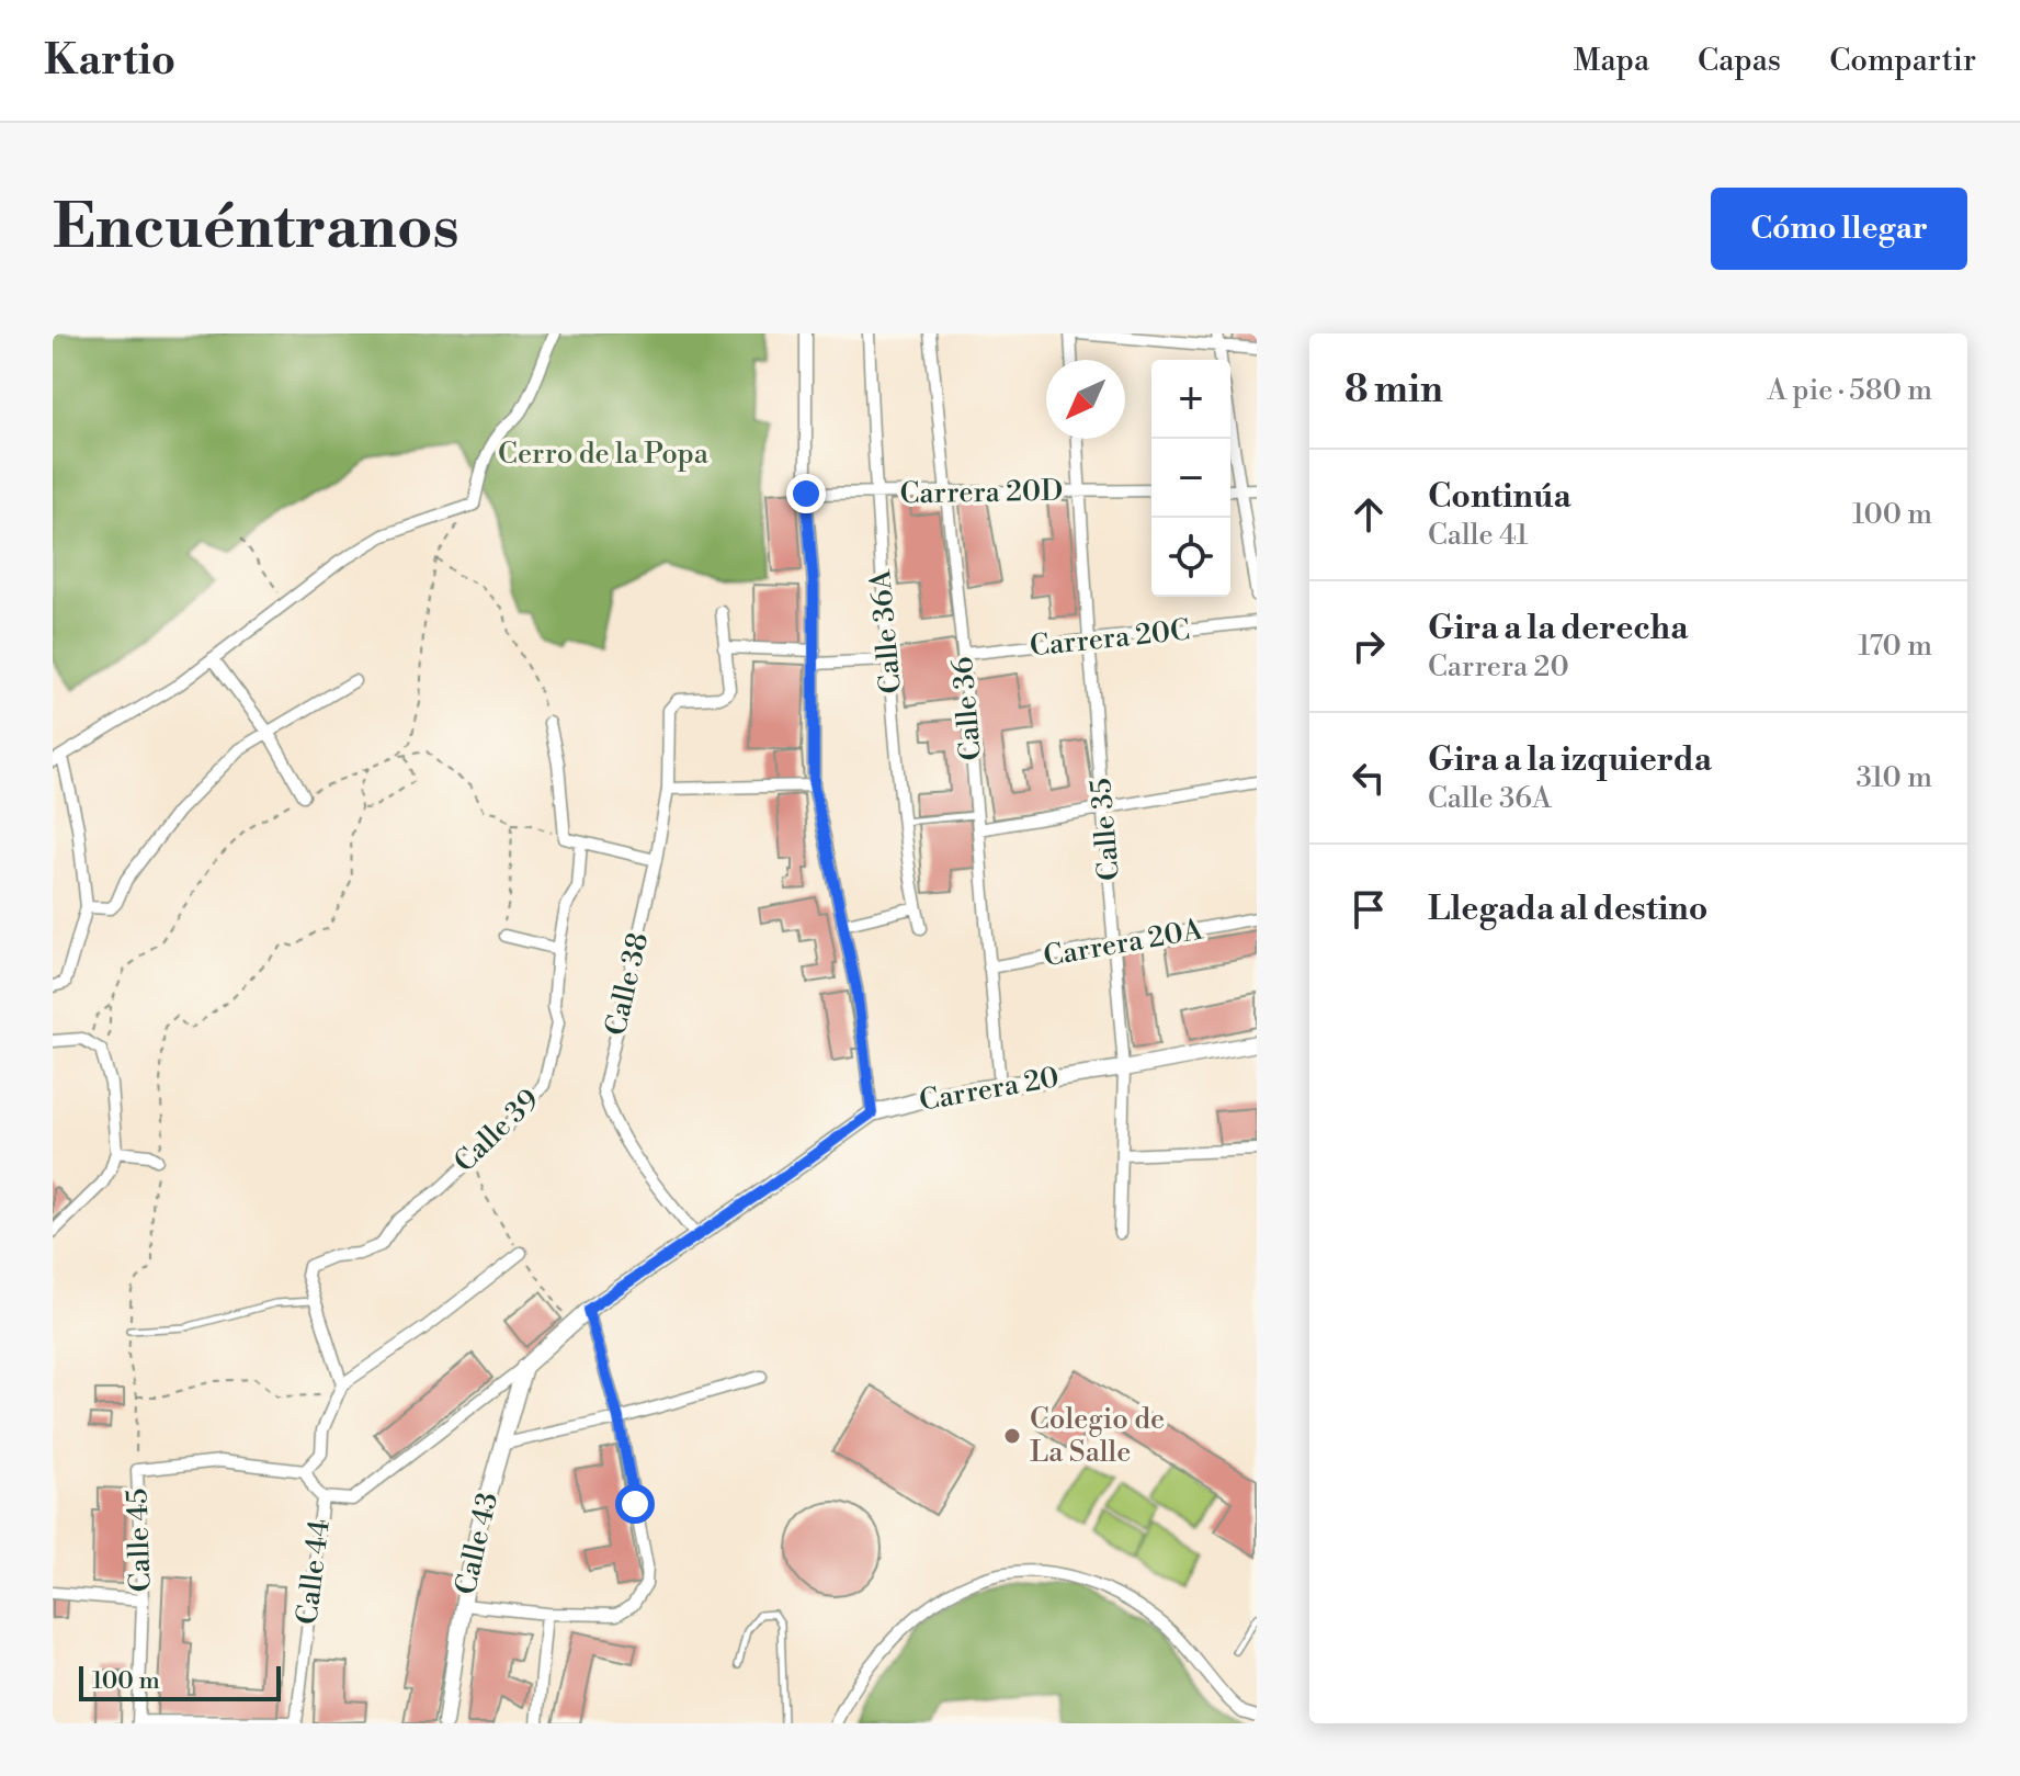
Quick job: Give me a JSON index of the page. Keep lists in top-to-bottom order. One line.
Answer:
{"streets":{"street":["Carrera 20D","Calle 36A","Carrera 20C","Calle 36","Calle 35","Carrera 20A","Calle 38","Carrera 20","Calle 39","Calle 45","Calle 43","Calle 44"]},"crossings":[["Carrera 20D","Calle 36A"],["Carrera 20D","Calle 36"],["Carrera 20D","Calle 35"],["Carrera 20C","Calle 36"],["Carrera 20C","Calle 35"],["Calle 36","Carrera 20A"],["Calle 36","Carrera 20"],["Calle 35","Carrera 20A"],["Calle 35","Carrera 20"],["Calle 38","Carrera 20"],["Carrera 20","Calle 43"],["Carrera 20","Calle 44"]],"parks":["Cerro de la Popa"],"places":["Colegio de La Salle"],"scale_bar":"100 m","north":"bottom left","page":{"header":"Kartio","nav":["Mapa","Capas","Compartir"],"buttons":"Cómo llegar","title":"Encuéntranos","heading":["8 min","A pie · 580 m"],"map_buttons":["+","−"],"list":[["Continúa","Calle 41","100 m"],["Gira a la derecha","Carrera 20","170 m"],["Gira a la izquierda","Calle 36A","310 m"],"Llegada al destino"],"scale":"100 m"}}
